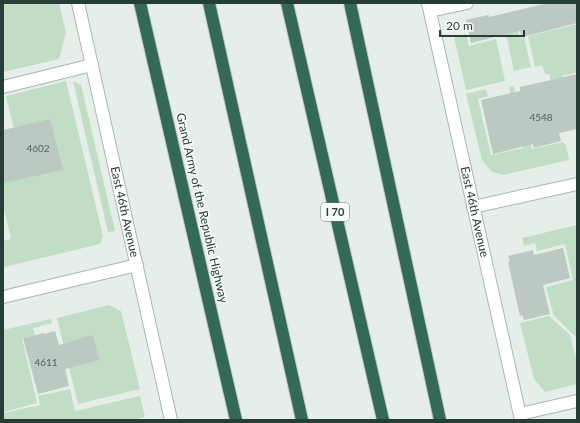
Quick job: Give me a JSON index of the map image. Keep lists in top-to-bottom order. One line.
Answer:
{"streets":{"highway":["Grand Army of the Republic Highway","I 70"],"street":["East 46th Avenue"]},"house_numbers":["4548","4602","4611"],"scale_bar":"20 m"}
